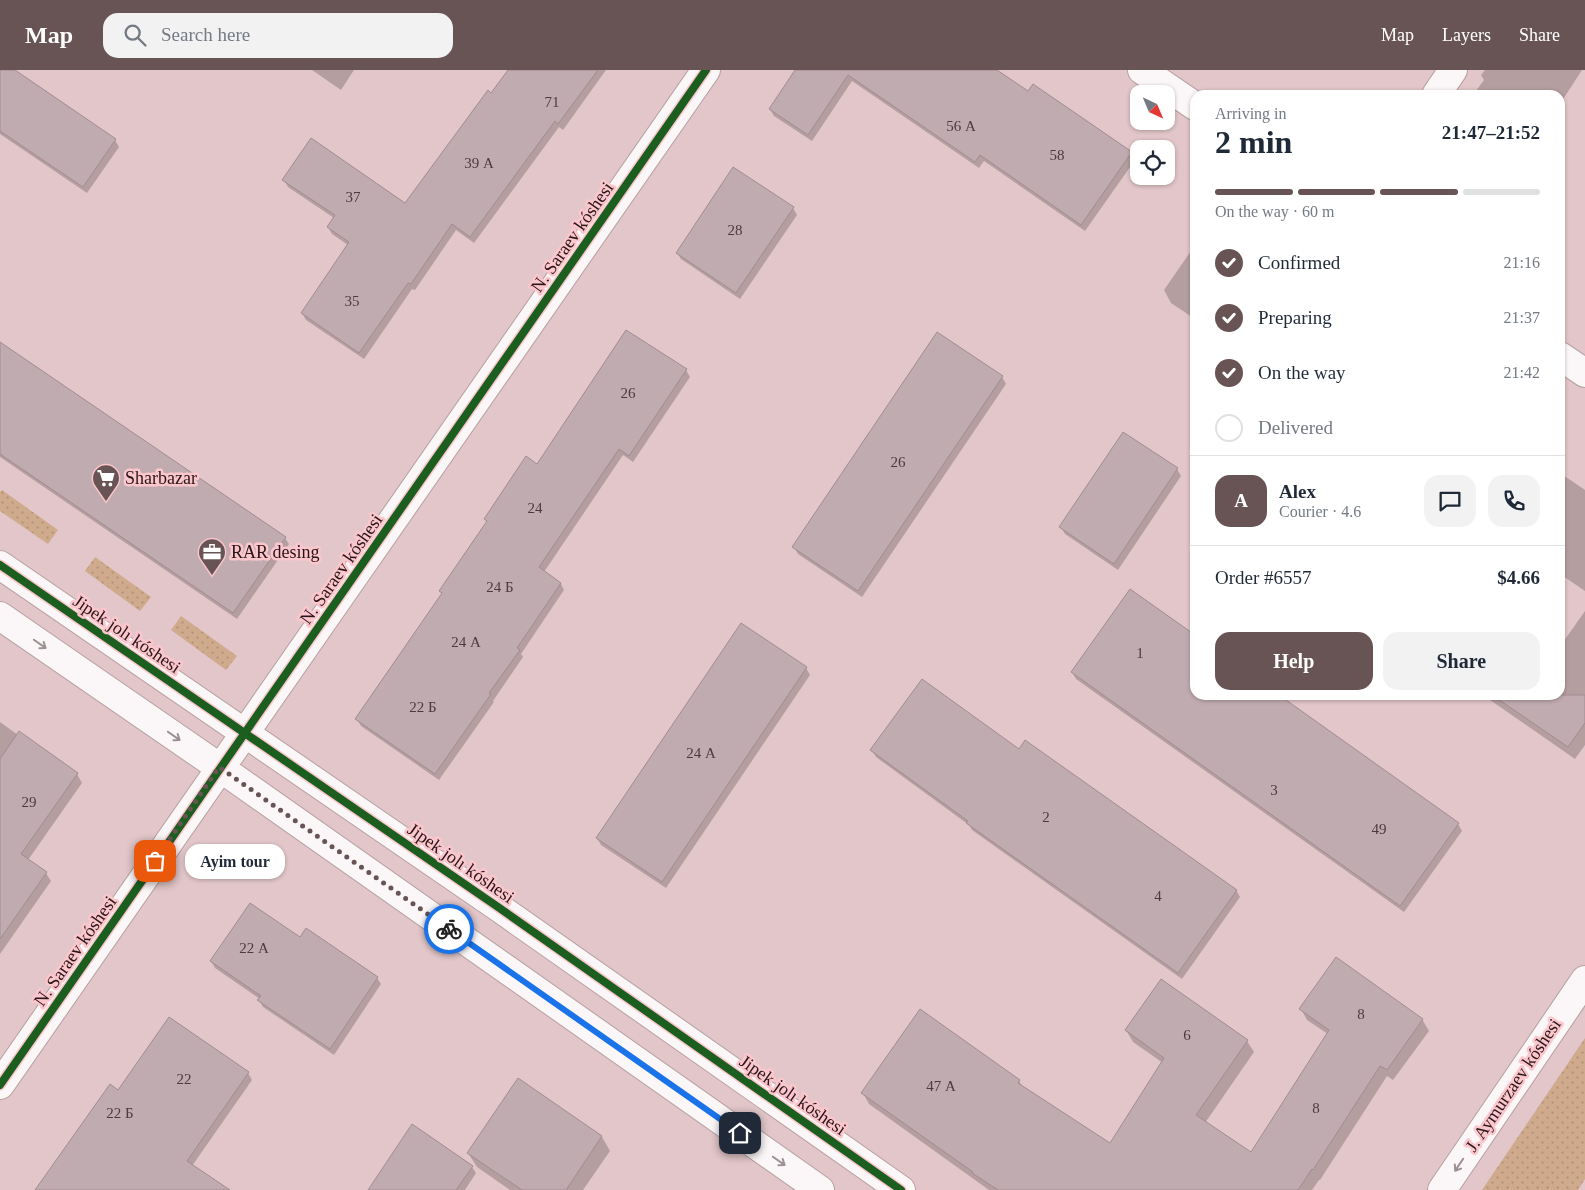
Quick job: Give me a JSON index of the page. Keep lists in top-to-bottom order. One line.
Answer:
{"streets":{"street":["N. Saraev kóshesi","Jipek jolı kóshesi","J. Aymurzaev kóshesi"]},"crossings":[["N. Saraev kóshesi","Jipek jolı kóshesi"]],"one_way":["J. Aymurzaev kóshesi"],"places":{"supermarket":["Sharbazar"],"office":["RAR desing"],"other":["Ayim tour"]},"house_numbers":["71","56 А","58","39 А","37","28","35","26","26","24","24 Б","24 А","1","22 Б","24 А","3","29","2","49","4","22 А","8","6","22","47 А","8","22 Б"],"north":"bottom right","page":{"header":"Map","search":"Search here","nav":["Map","Layers","Share"],"heading":["2 min","Arriving in","21:47–21:52"],"panel":["Alex","Courier · 4.6","Order #6557","$4.66"],"bar":"On the way · 60 m","list":[["Confirmed","21:16"],["Preparing","21:37"],["On the way","21:42"],"Delivered"],"round":"A","buttons":["Help","Share"],"bubble":"Ayim tour"}}
